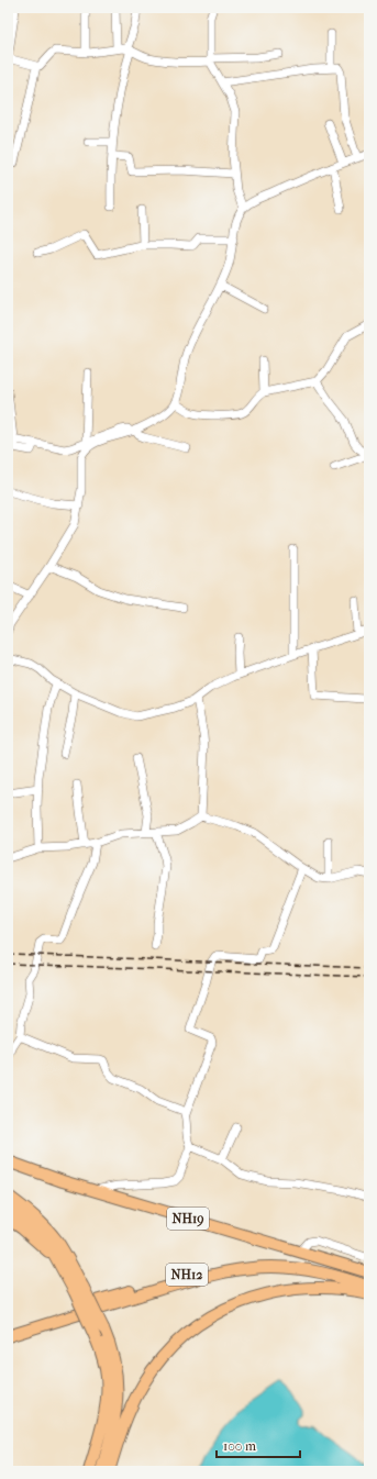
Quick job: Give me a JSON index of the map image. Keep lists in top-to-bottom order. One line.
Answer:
{"streets":{"highway":["NH19","NH12"]},"scale_bar":"100 m"}
